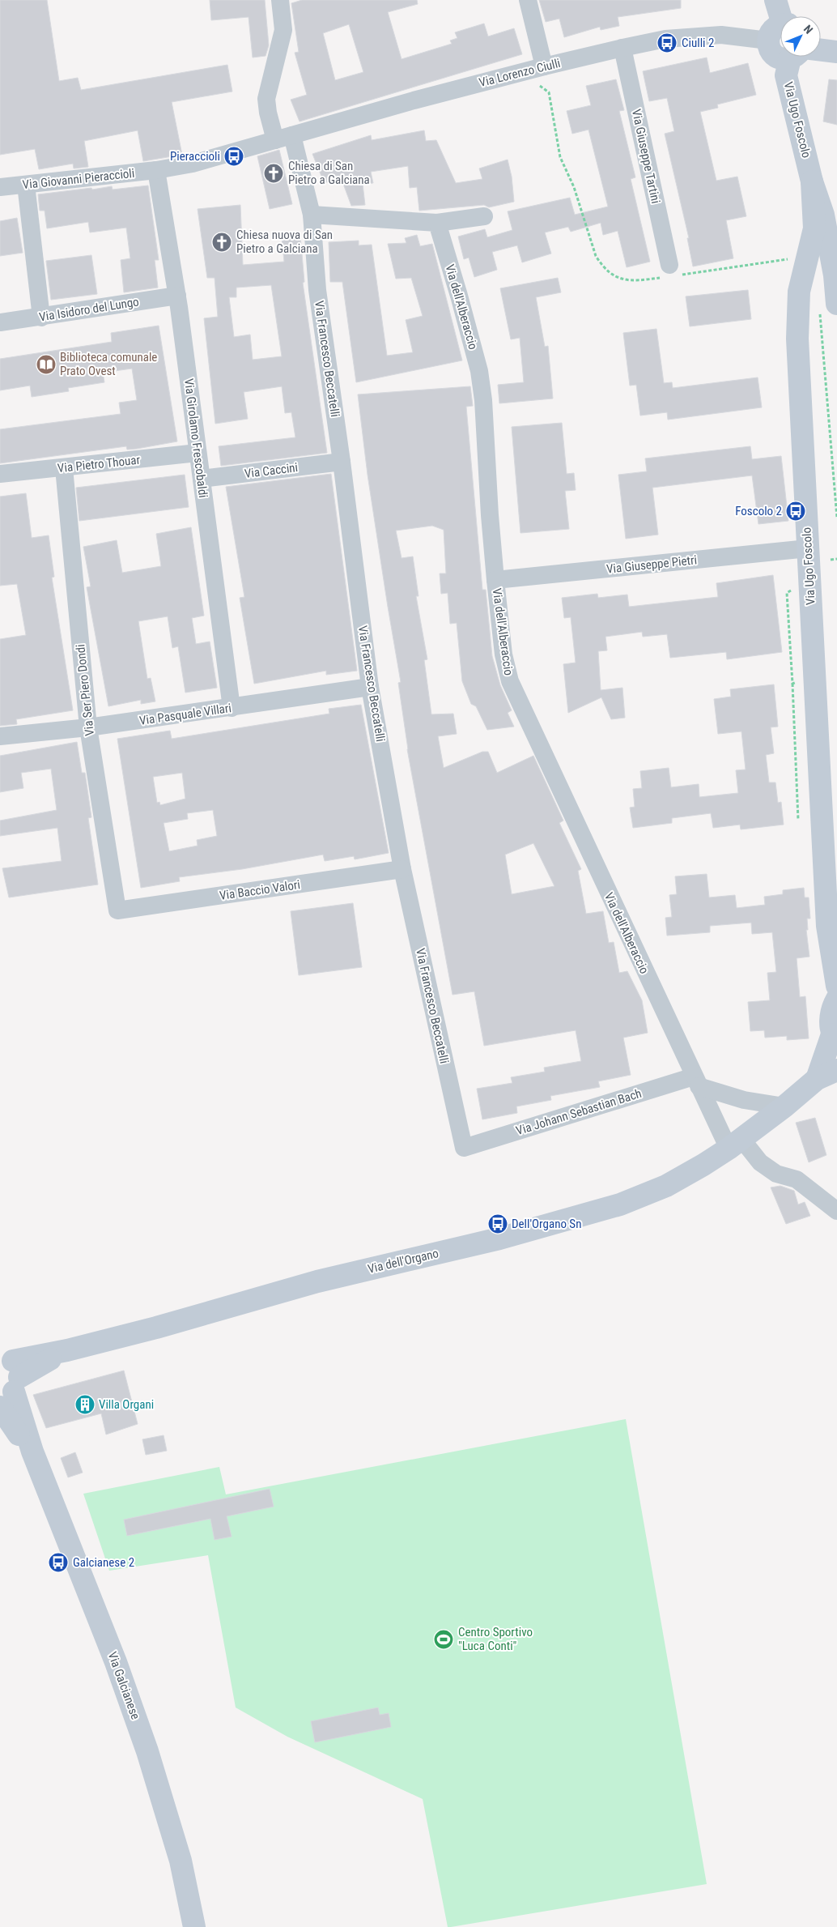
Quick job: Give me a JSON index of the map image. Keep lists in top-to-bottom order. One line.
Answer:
{"streets":{"street":["Via Lorenzo Ciulli","Via Ugo Foscolo","Via Giuseppe Tartini","Via Giovanni Pieraccioli","Via dell'Alberaccio","Via Isidoro del Lungo","Via Francesco Beccatelli","Via Girolamo Frescobaldi","Via Pietro Thouar","Via Caccini","Via Giuseppe Pietri","Via Ser Piero Dondi","Via Pasquale Villari","Via Baccio Valori","Via Johann Sebastian Bach","Via dell'Organo","Via Galcianese"]},"crossings":[["Via Lorenzo Ciulli","Via Giuseppe Tartini"],["Via Lorenzo Ciulli","Via Giovanni Pieraccioli"],["Via Lorenzo Ciulli","Via Francesco Beccatelli"],["Via Lorenzo Ciulli","Via Girolamo Frescobaldi"],["Via Ugo Foscolo","Via Giuseppe Pietri"],["Via Giovanni Pieraccioli","Via Girolamo Frescobaldi"],["Via dell'Alberaccio","Via Giuseppe Pietri"],["Via dell'Alberaccio","Via Johann Sebastian Bach"],["Via dell'Alberaccio","Via dell'Organo"],["Via Isidoro del Lungo","Via Girolamo Frescobaldi"],["Via Francesco Beccatelli","Via Caccini"],["Via Francesco Beccatelli","Via Pasquale Villari"],["Via Francesco Beccatelli","Via Baccio Valori"],["Via Francesco Beccatelli","Via Johann Sebastian Bach"],["Via Girolamo Frescobaldi","Via Pietro Thouar"],["Via Girolamo Frescobaldi","Via Caccini"],["Via Girolamo Frescobaldi","Via Pasquale Villari"],["Via Pietro Thouar","Via Ser Piero Dondi"],["Via Ser Piero Dondi","Via Pasquale Villari"],["Via Ser Piero Dondi","Via Baccio Valori"],["Via dell'Organo","Via Galcianese"]],"places":{"bus stop":["Ciulli 2","Pieraccioli","Foscolo 2","Dell'Organo Sn","Galcianese 2"],"church":["Chiesa di San Pietro a Galciana","Chiesa nuova di San Pietro a Galciana"],"library":["Biblioteca comunale Prato Ovest"],"building":["Villa Organi"],"sports":["Centro Sportivo \"Luca Conti\""]},"north":"top right"}
